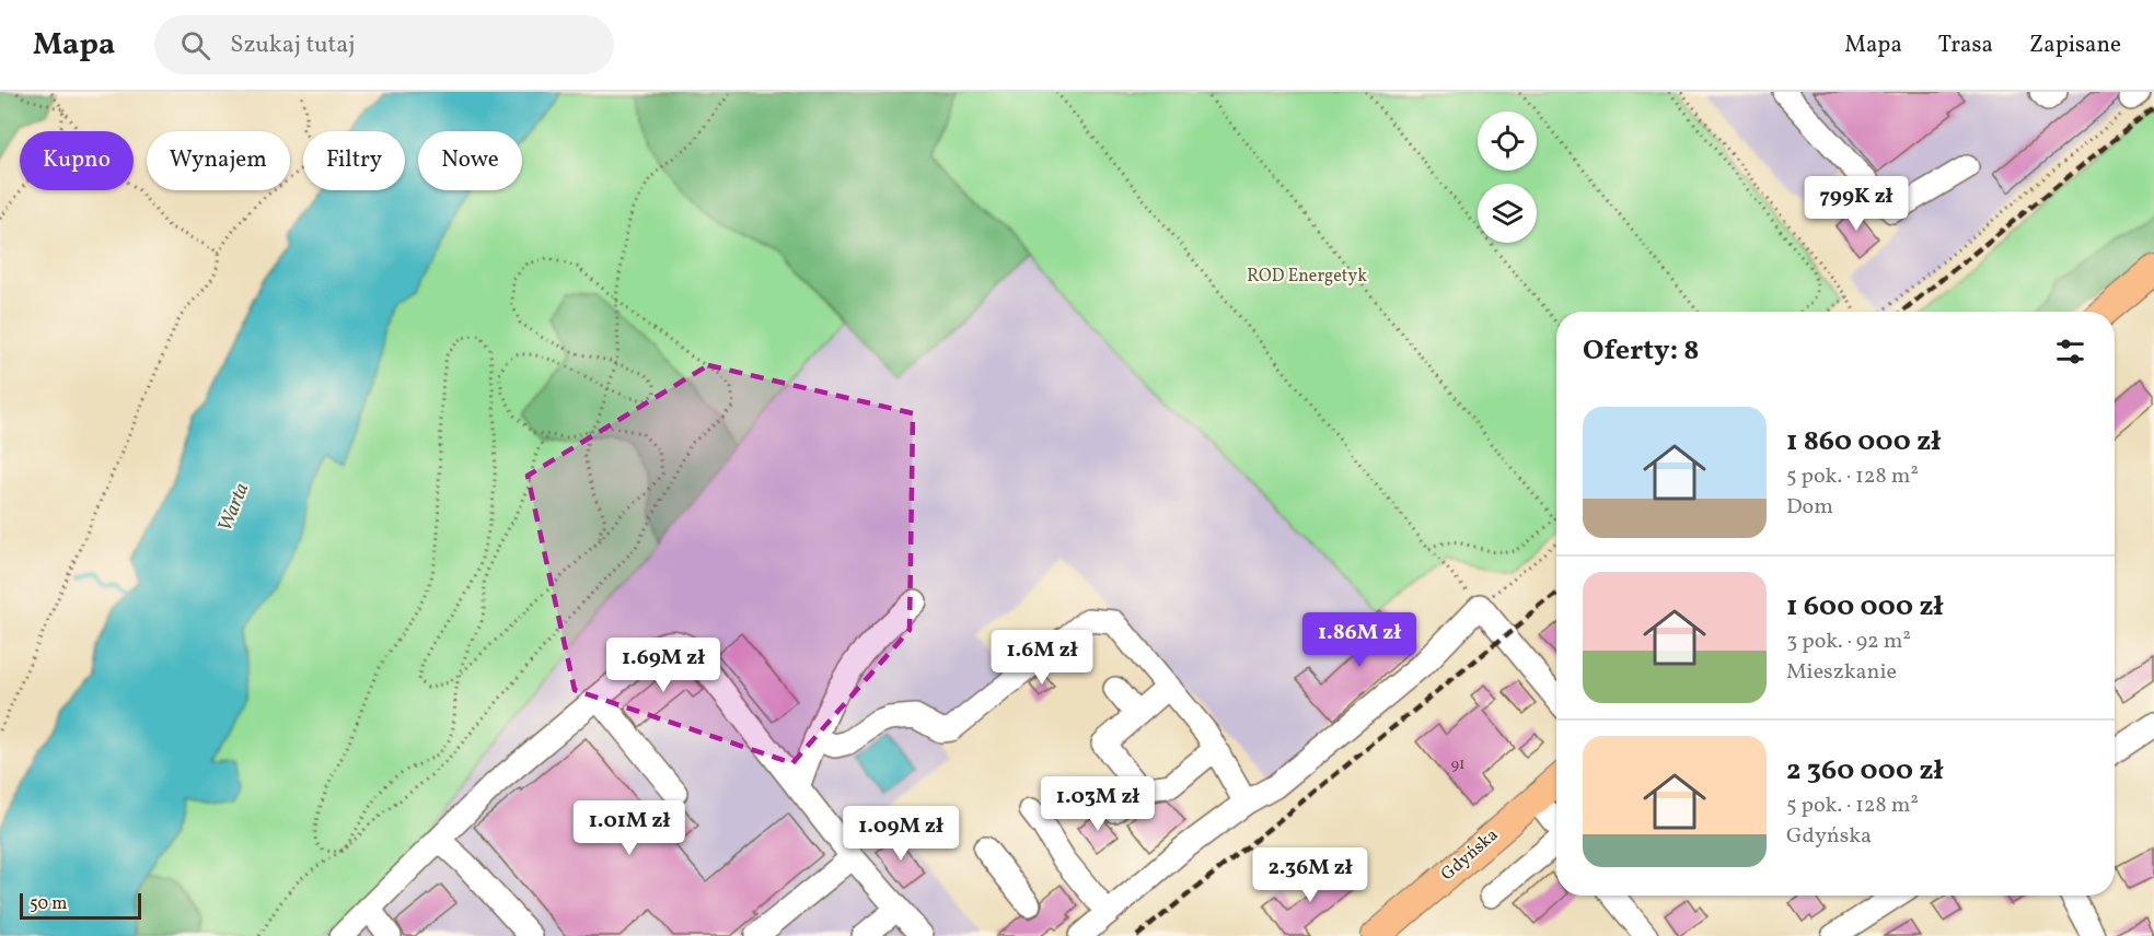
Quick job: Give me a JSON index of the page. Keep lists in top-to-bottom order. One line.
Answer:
{"streets":{"main road":["Gdyńska"]},"water":["Warta"],"parks":["ROD Energetyk"],"house_numbers":["91"],"scale_bar":"50 m","page":{"header":"Mapa","search":"Szukaj tutaj","nav":["Mapa","Trasa","Zapisane"],"chip":["Kupno","Wynajem","Filtry","Nowe"],"price":["799K zł","1.86M zł","1.6M zł","1.69M zł","1.03M zł","1.01M zł","1.09M zł","2.36M zł"],"heading":"Oferty: 8","list":[{"name":"1 860 000 zł","note":"5 pok. · 128 m² · Dom"},{"name":"1 600 000 zł","note":"3 pok. · 92 m² · Mieszkanie"},{"name":"2 360 000 zł","note":"5 pok. · 128 m² · Gdyńska"}],"scale":"50 m"}}
